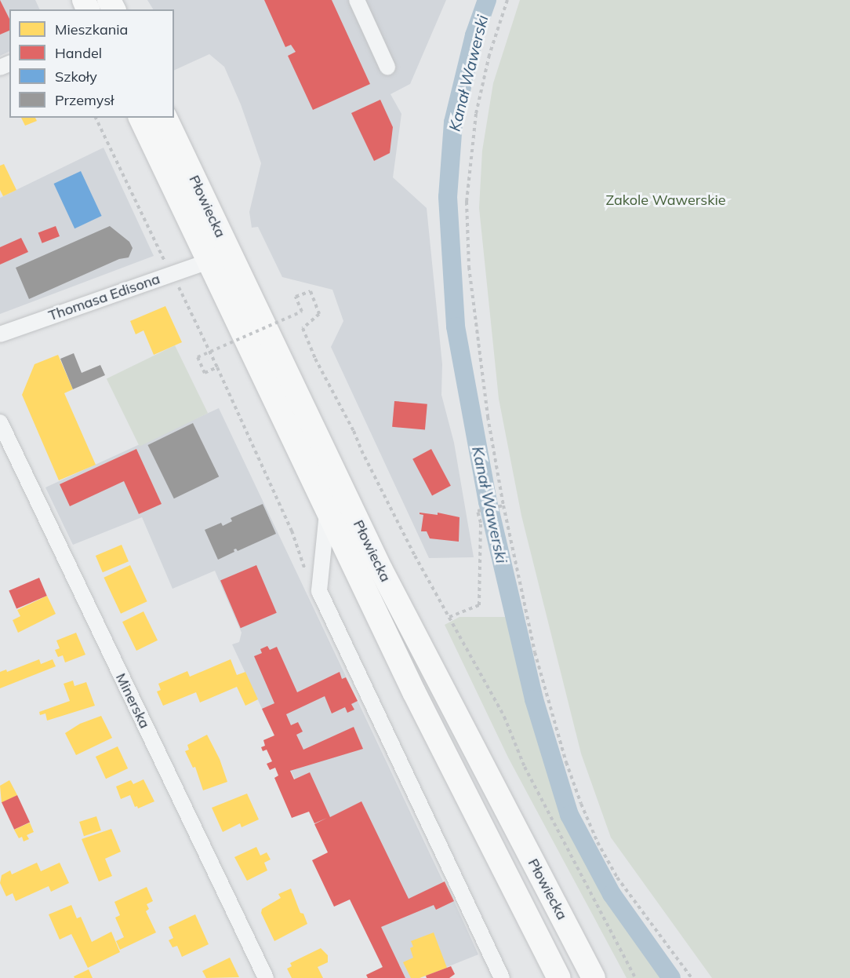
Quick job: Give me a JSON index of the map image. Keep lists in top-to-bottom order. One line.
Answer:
{"streets":{"main road":["Płowiecka"],"street":["Thomasa Edisona","Minerska"]},"crossings":[["Płowiecka","Thomasa Edisona"]],"water":["Kanał Wawerski"],"parks":["Zakole Wawerskie"],"legend":["Mieszkania","Handel","Szkoły","Przemysł"]}
